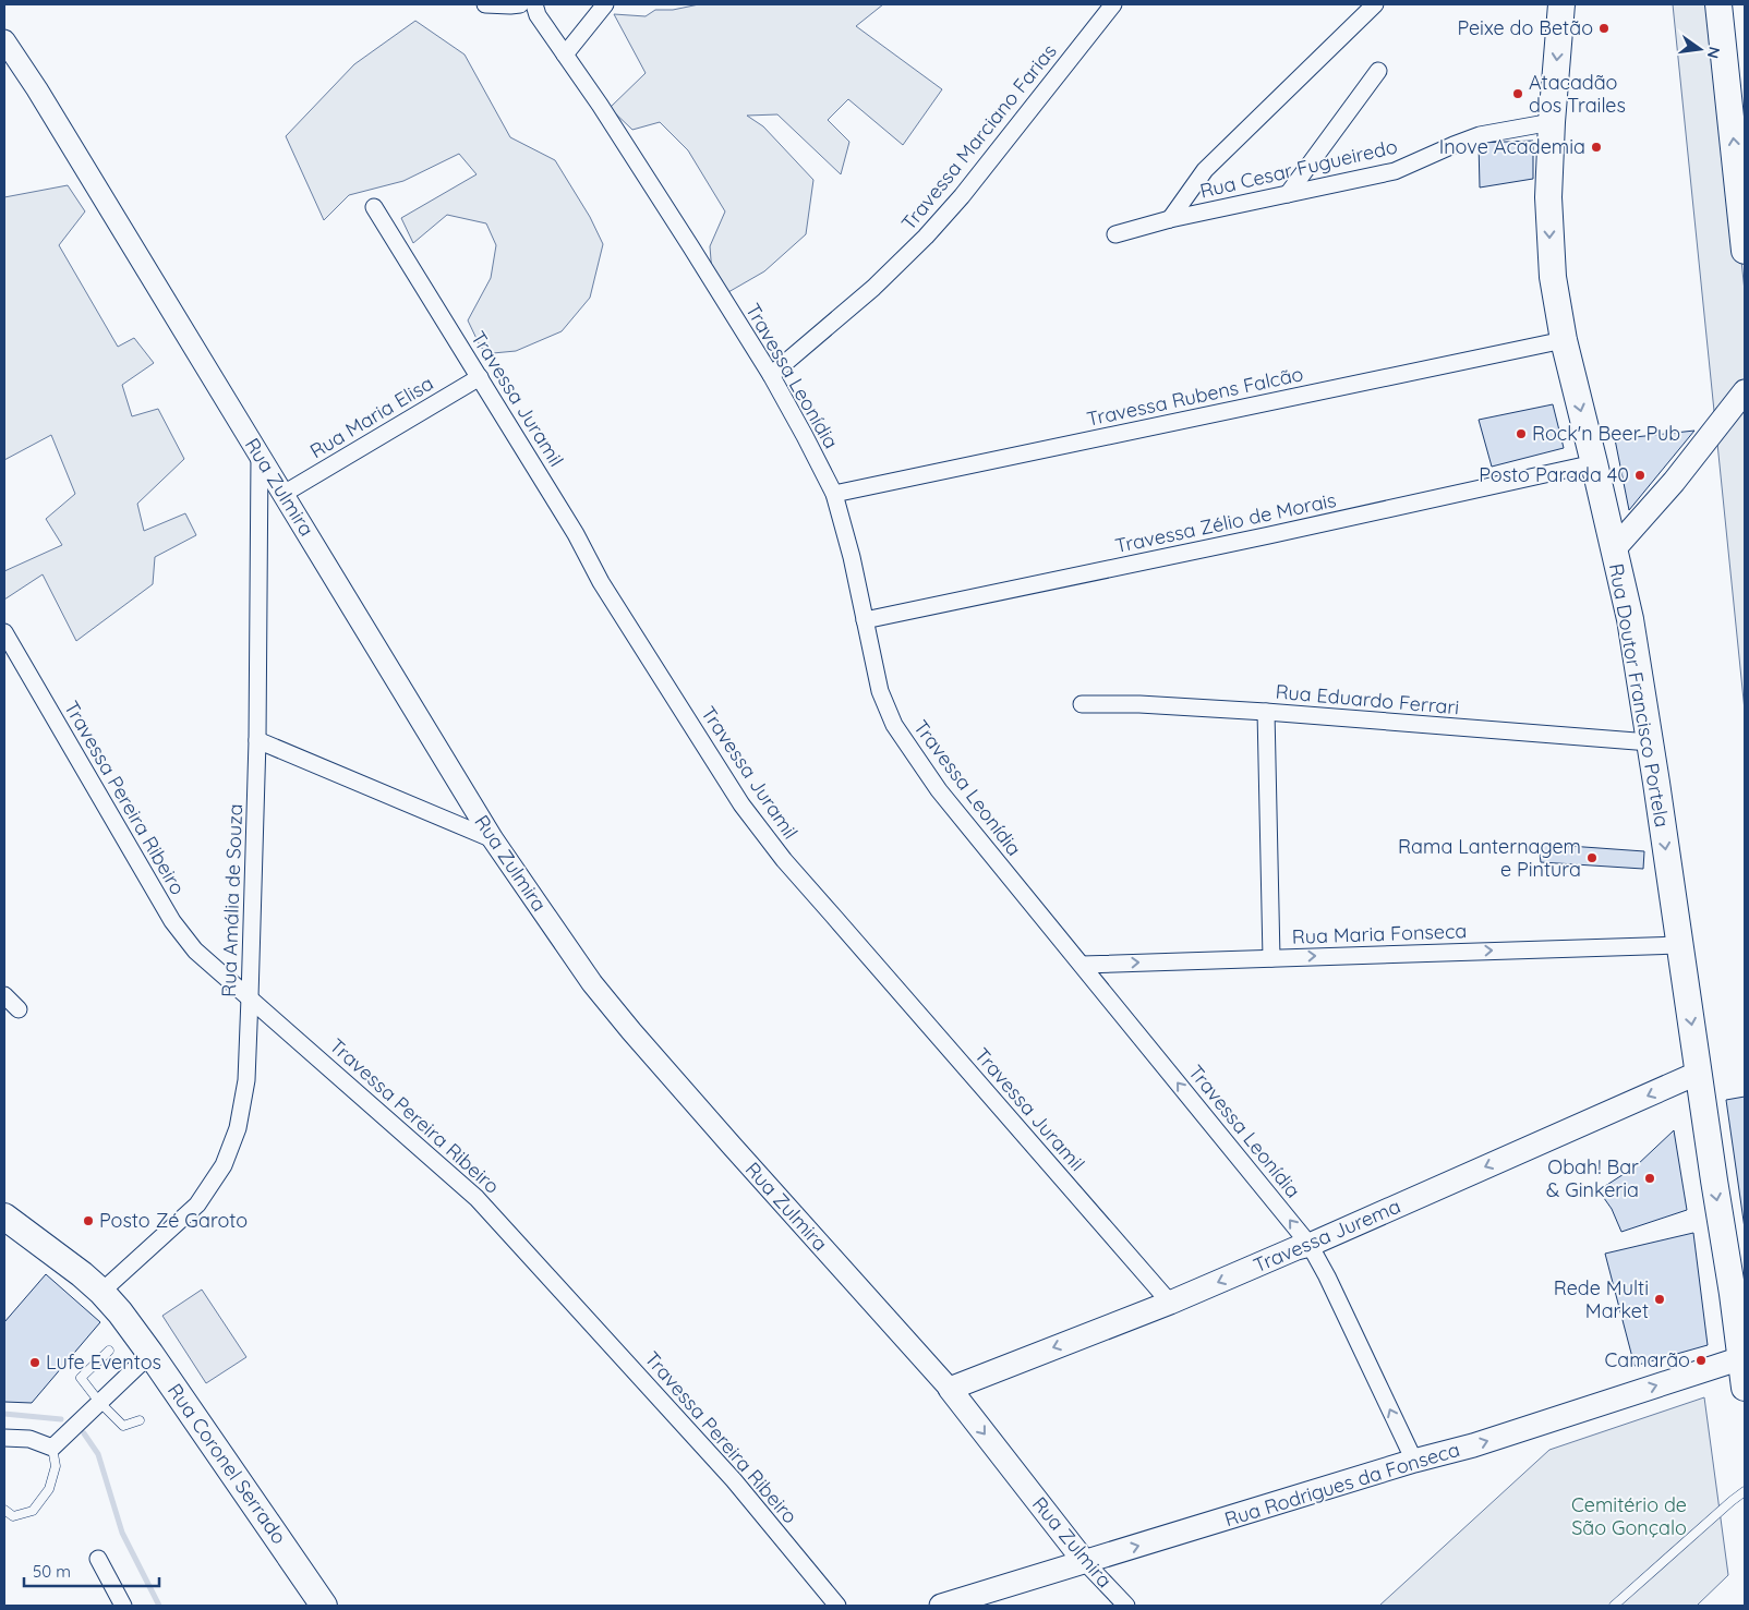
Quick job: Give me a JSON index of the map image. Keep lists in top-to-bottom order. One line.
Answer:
{"streets":{"main road":["Rua Zulmira","Rua Doutor Francisco Portela","Travessa Jurema","Rua Coronel Serrado","Rua Rodrigues da Fonseca"],"street":["Travessa Marciano Farias","Rua Cesar Fugueiredo","Travessa Leonídia","Travessa Rubens Falcão","Travessa Juramil","Rua Maria Elisa","Travessa Zélio de Morais","Rua Eduardo Ferrari","Travessa Pereira Ribeiro","Rua Amália de Souza","Rua Maria Fonseca"]},"crossings":[["Travessa Marciano Farias","Travessa Leonídia"],["Rua Cesar Fugueiredo","Rua Doutor Francisco Portela"],["Travessa Leonídia","Travessa Rubens Falcão"],["Travessa Leonídia","Travessa Zélio de Morais"],["Travessa Leonídia","Rua Maria Fonseca"],["Travessa Leonídia","Travessa Jurema"],["Travessa Leonídia","Rua Rodrigues da Fonseca"],["Travessa Rubens Falcão","Rua Doutor Francisco Portela"],["Travessa Juramil","Rua Maria Elisa"],["Travessa Juramil","Travessa Jurema"],["Rua Maria Elisa","Rua Zulmira"],["Rua Zulmira","Rua Amália de Souza"],["Rua Zulmira","Travessa Jurema"],["Rua Zulmira","Rua Rodrigues da Fonseca"],["Travessa Zélio de Morais","Rua Doutor Francisco Portela"],["Rua Doutor Francisco Portela","Rua Eduardo Ferrari"],["Rua Doutor Francisco Portela","Rua Maria Fonseca"],["Rua Doutor Francisco Portela","Travessa Jurema"],["Rua Doutor Francisco Portela","Rua Rodrigues da Fonseca"],["Travessa Pereira Ribeiro","Rua Amália de Souza"],["Rua Amália de Souza","Rua Coronel Serrado"]],"one_way":["Rua Doutor Francisco Portela","Rua Maria Fonseca","Travessa Jurema","Rua Rodrigues da Fonseca"],"parks":["Cemitério de São Gonçalo"],"places":["Peixe do Betão","Atacadão dos Trailes","Inove Academia","Rock'n Beer Pub","Posto Parada 40","Rama Lanternagem e Pintura","Obah! Bar & Ginkeria","Posto Zé Garoto","Rede Multi Market","Camarão","Lufe Eventos"],"scale_bar":"50 m","north":"right"}
